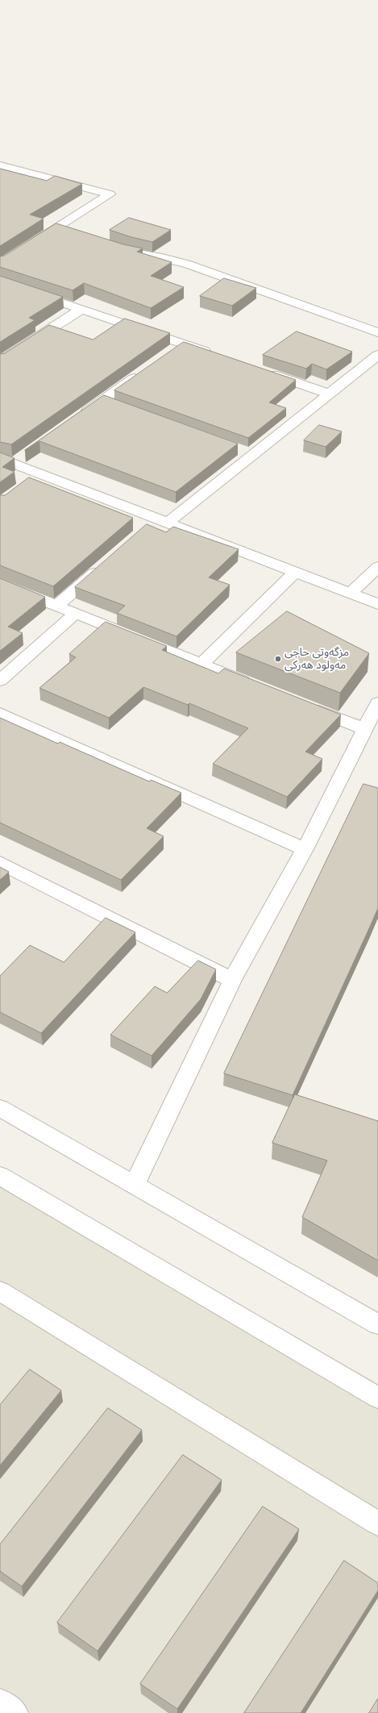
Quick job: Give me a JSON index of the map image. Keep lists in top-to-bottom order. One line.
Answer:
{"places":["مزگەوتی حاجی مەولود هەرکی"]}
